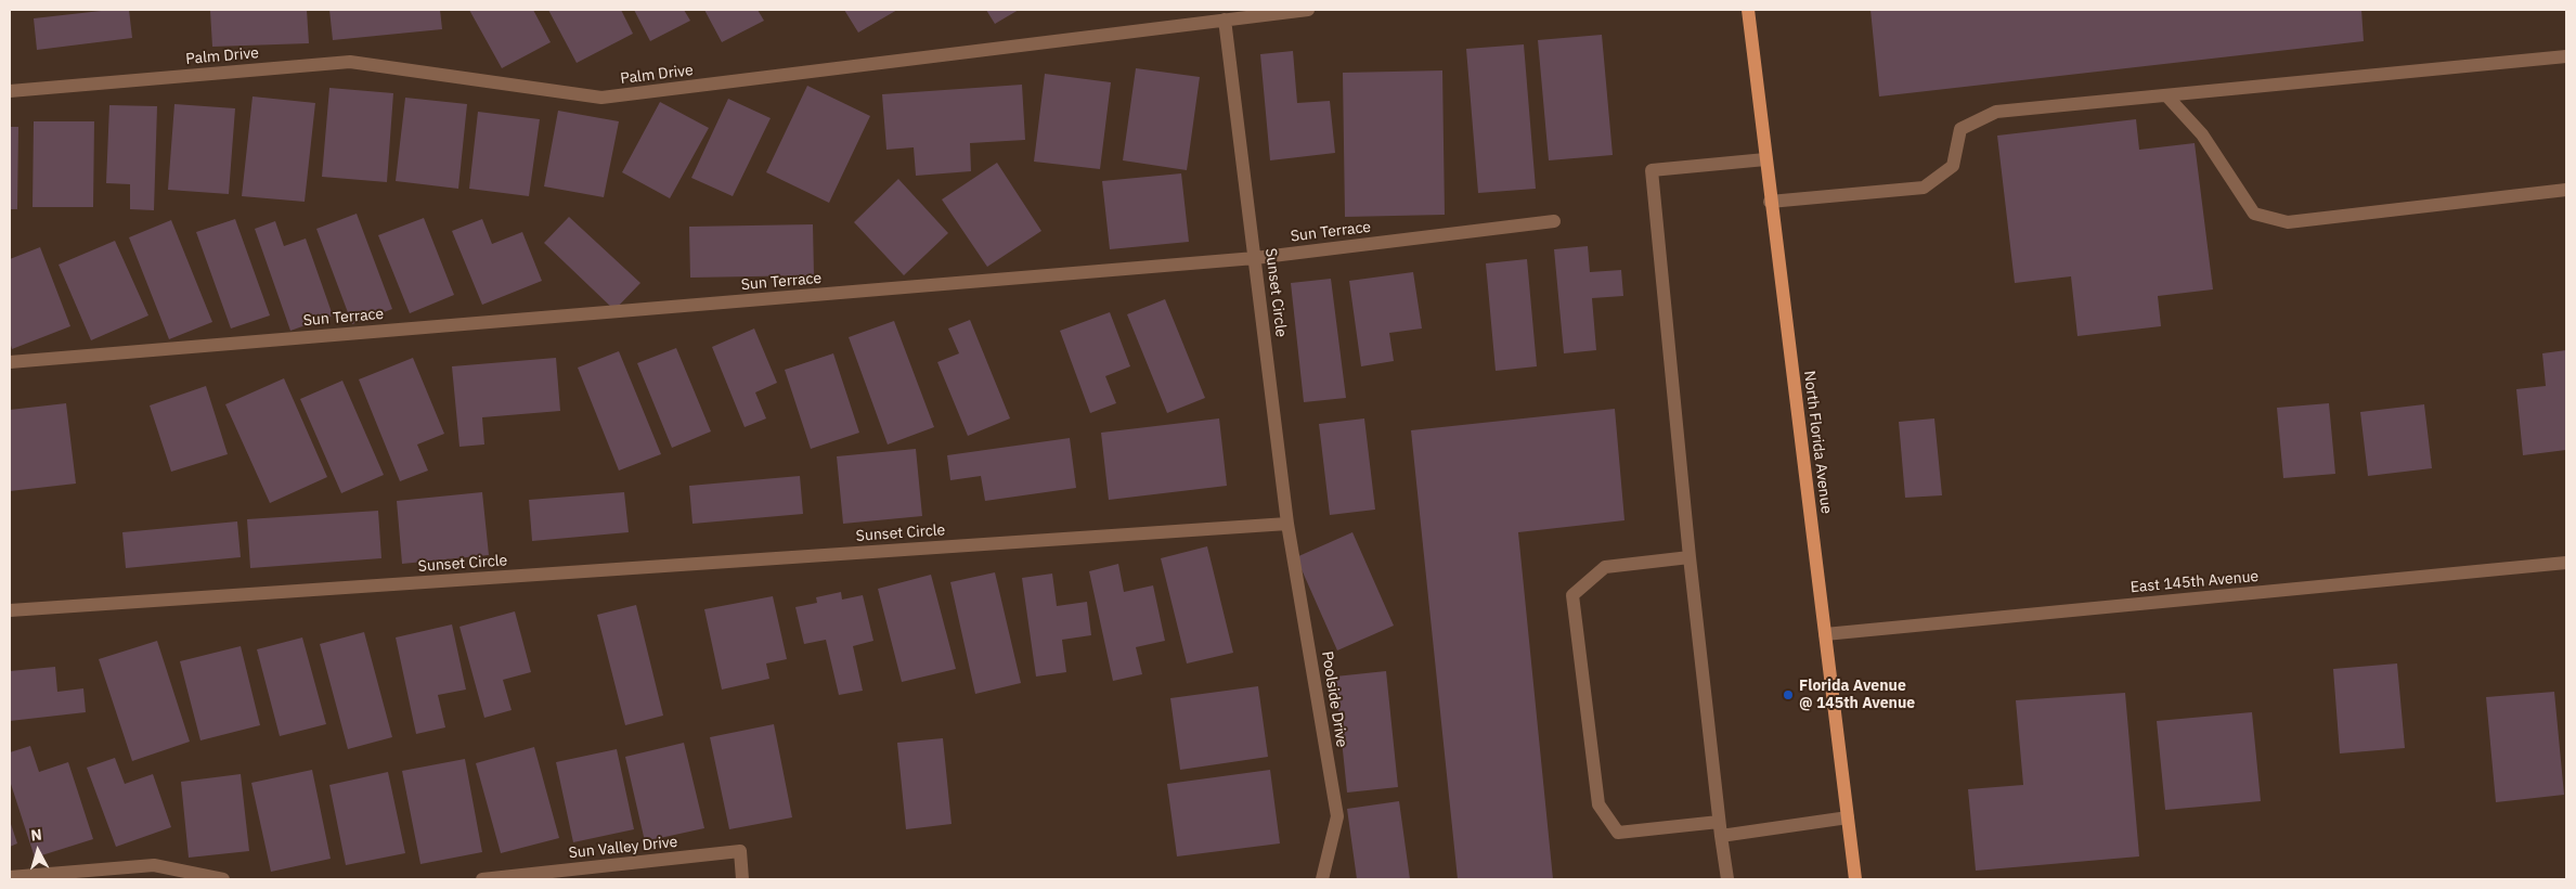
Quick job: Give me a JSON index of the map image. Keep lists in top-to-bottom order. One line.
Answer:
{"streets":{"main road":["North Florida Avenue"],"street":["Palm Drive","Sun Terrace","Sunset Circle","East 145th Avenue","Poolside Drive","Sun Valley Drive"]},"crossings":[["Palm Drive","Sunset Circle"],["Sun Terrace","Sunset Circle"],["Sunset Circle","Poolside Drive"],["North Florida Avenue","East 145th Avenue"]],"places":["Florida Avenue @ 145th Avenue"],"north":"top"}
